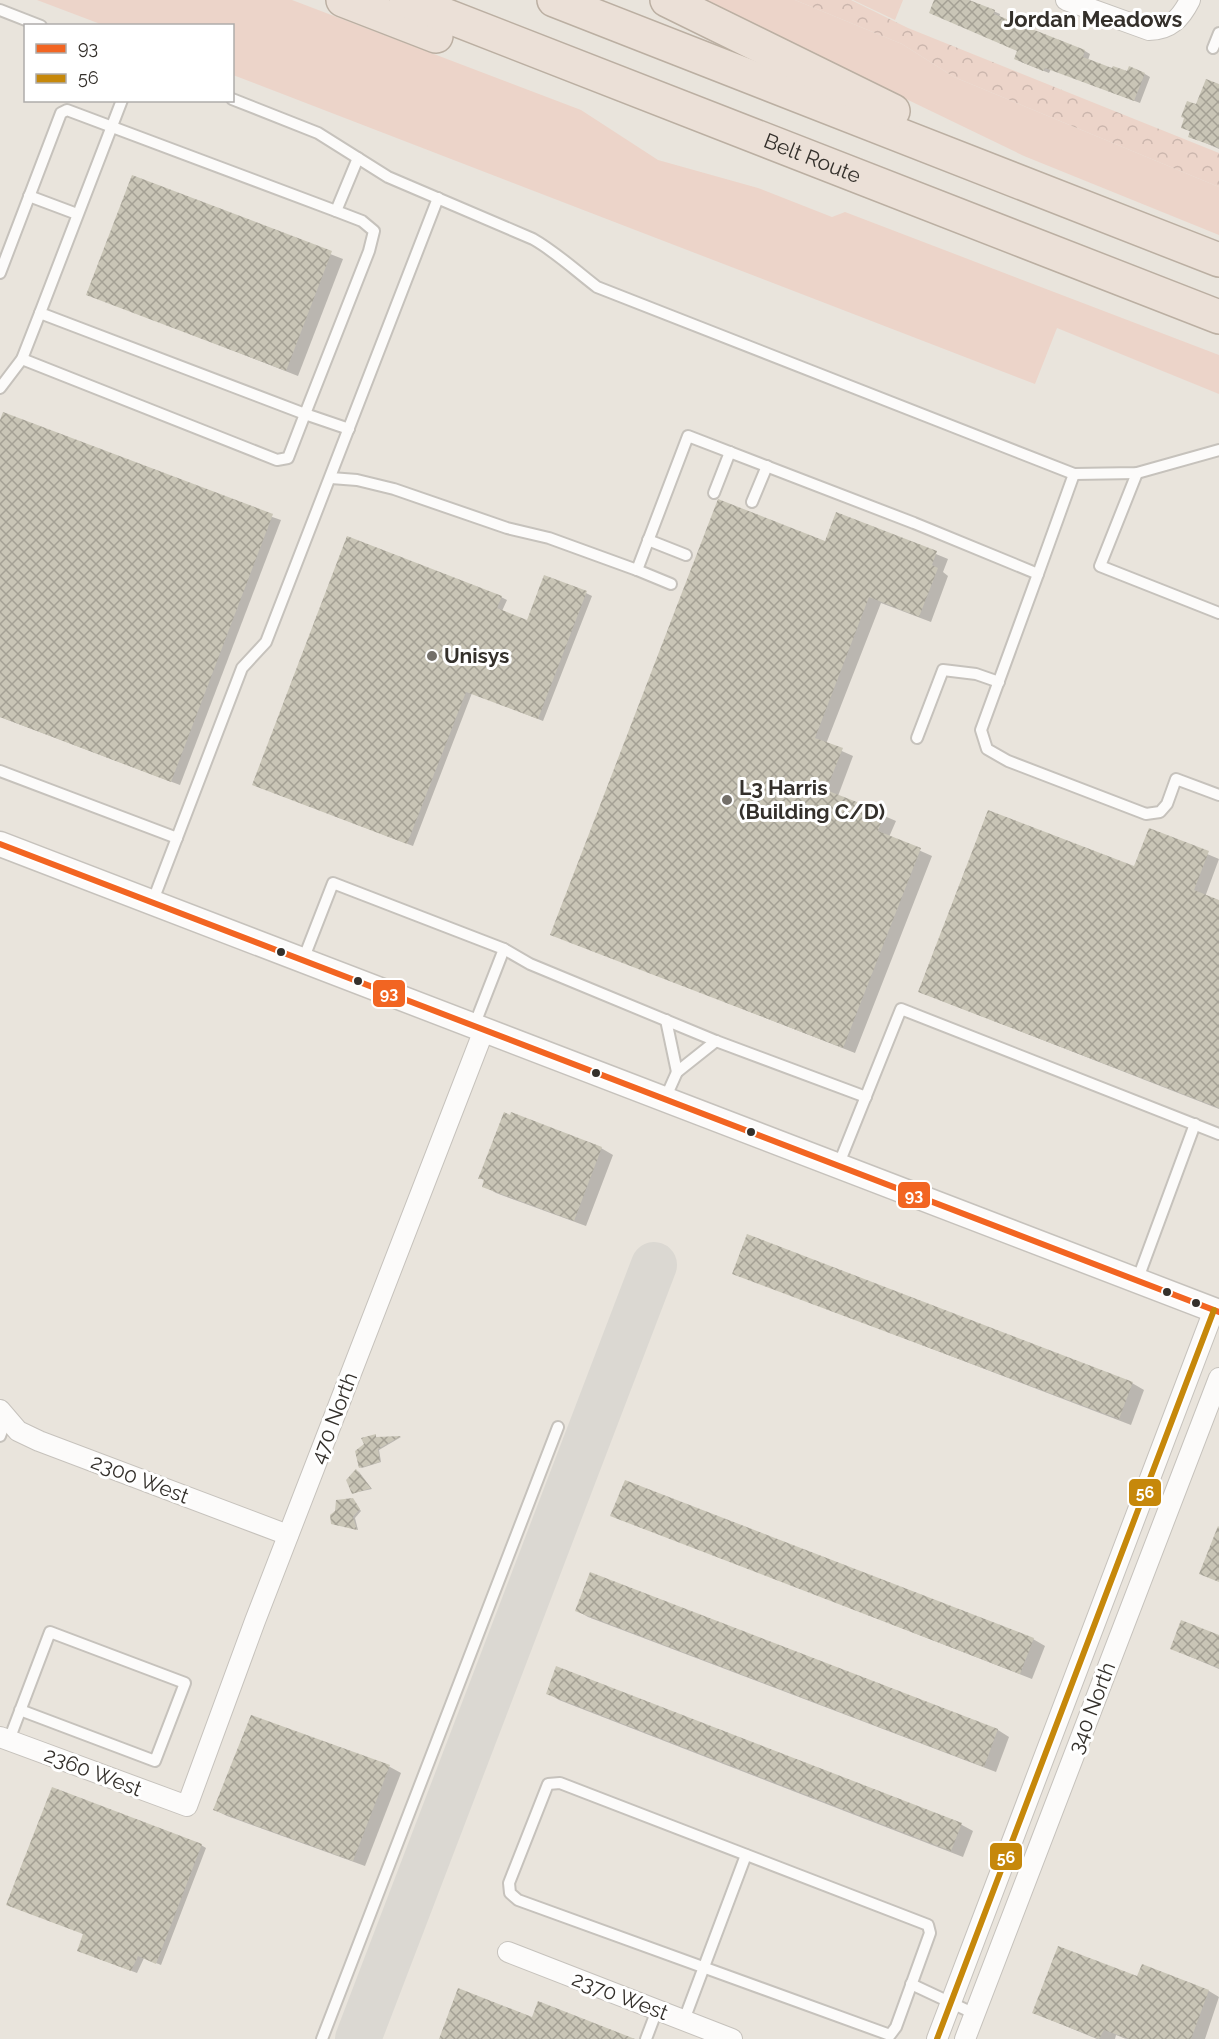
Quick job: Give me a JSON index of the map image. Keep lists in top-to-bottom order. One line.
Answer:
{"streets":{"highway":["Belt Route"],"street":["470 North","2300 West","340 North","2360 West","2370 West"]},"crossings":[["470 North","2300 West"],["470 North","2360 West"]],"districts":["Jordan Meadows"],"places":["Unisys","L3 Harris (Building C/D)"],"lines":["transit line 93","transit line 56"],"legend":["93","56"]}
